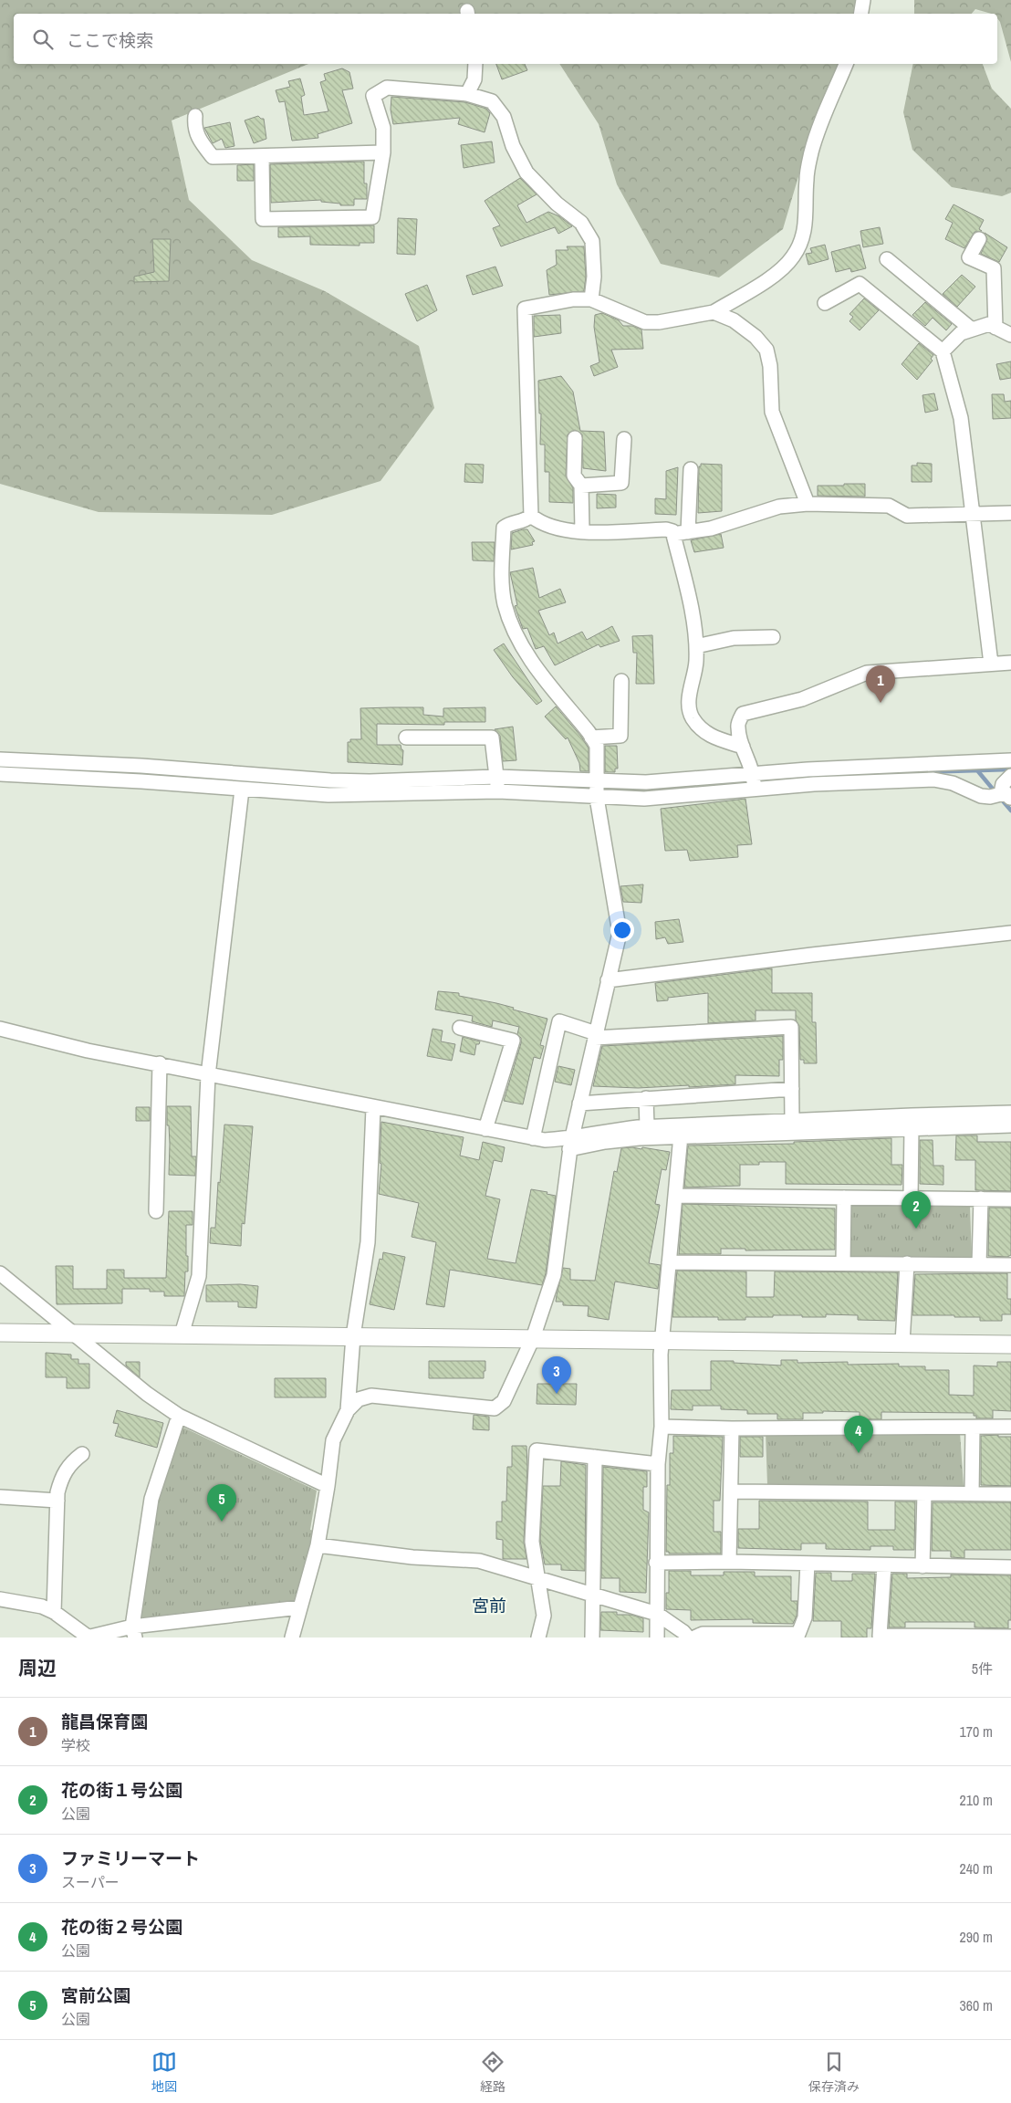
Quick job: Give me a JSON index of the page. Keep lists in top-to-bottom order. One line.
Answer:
{"districts":["宮前"],"page":{"search":"ここで検索","pins":["1","2","3","4","5"],"heading":["周辺","5件"],"list":[{"mark":"1","name":"龍昌保育園","note":"学校","value":"170 m"},{"mark":"2","name":"花の街１号公園","note":"公園","value":"210 m"},{"mark":"3","name":"ファミリーマート","note":"スーパー","value":"240 m"},{"mark":"4","name":"花の街２号公園","note":"公園","value":"290 m"},{"mark":"5","name":"宮前公園","note":"公園","value":"360 m"}],"nav":["地図","経路","保存済み"]}}
